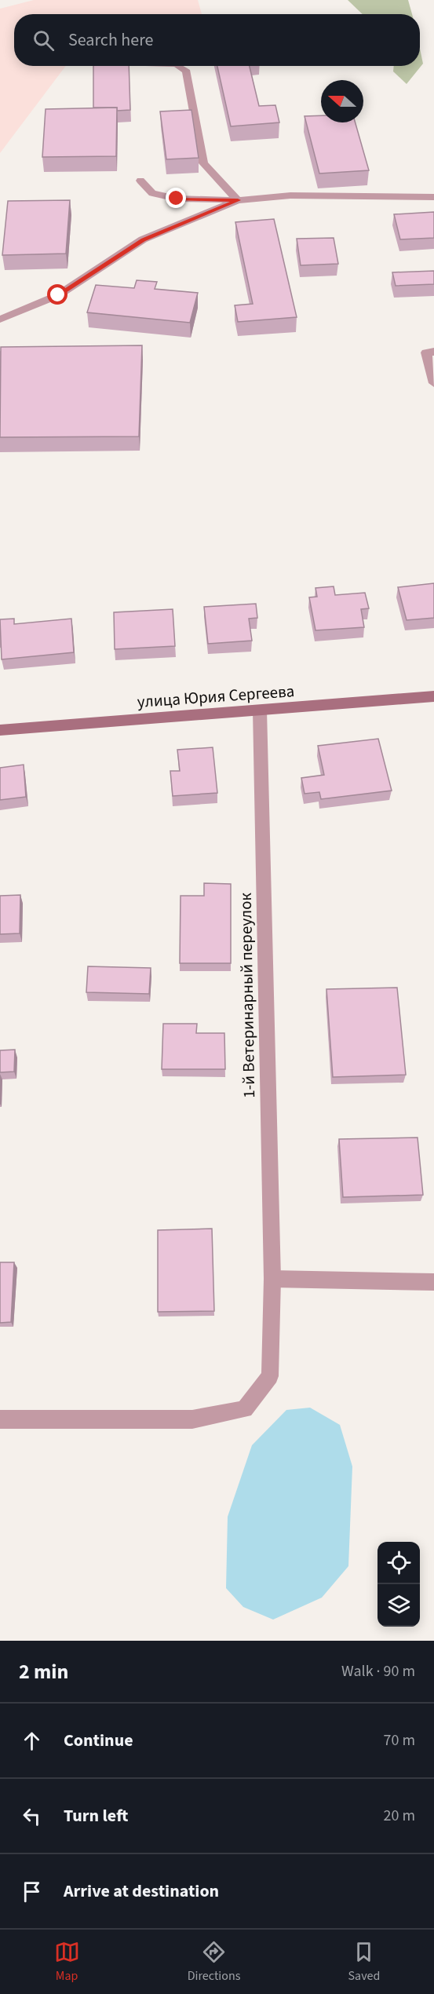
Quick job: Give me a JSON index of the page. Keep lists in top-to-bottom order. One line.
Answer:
{"streets":{"main road":["улица Юрия Сергеева"],"street":["1-й Ветеринарный переулок"]},"crossings":[["улица Юрия Сергеева","1-й Ветеринарный переулок"]],"north":"left","page":{"search":"Search here","heading":["2 min","Walk · 90 m"],"list":[["Continue","70 m"],["Turn left","20 m"],"Arrive at destination"],"nav":["Map","Directions","Saved"]}}
